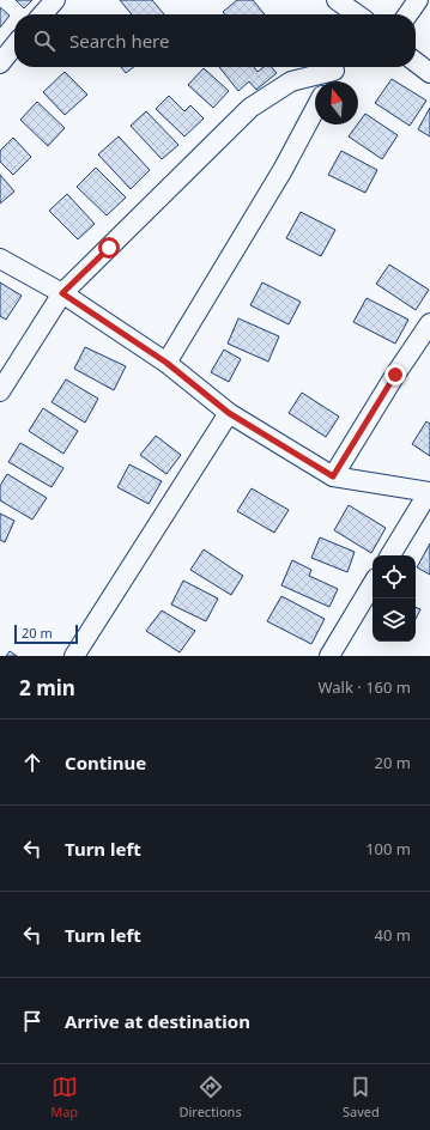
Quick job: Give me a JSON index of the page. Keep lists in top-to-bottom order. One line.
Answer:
{"scale_bar":"20 m","north":"top","page":{"search":"Search here","scale":"20 m","heading":["2 min","Walk · 160 m"],"list":[["Continue","20 m"],["Turn left","100 m"],["Turn left","40 m"],"Arrive at destination"],"nav":["Map","Directions","Saved"]}}
